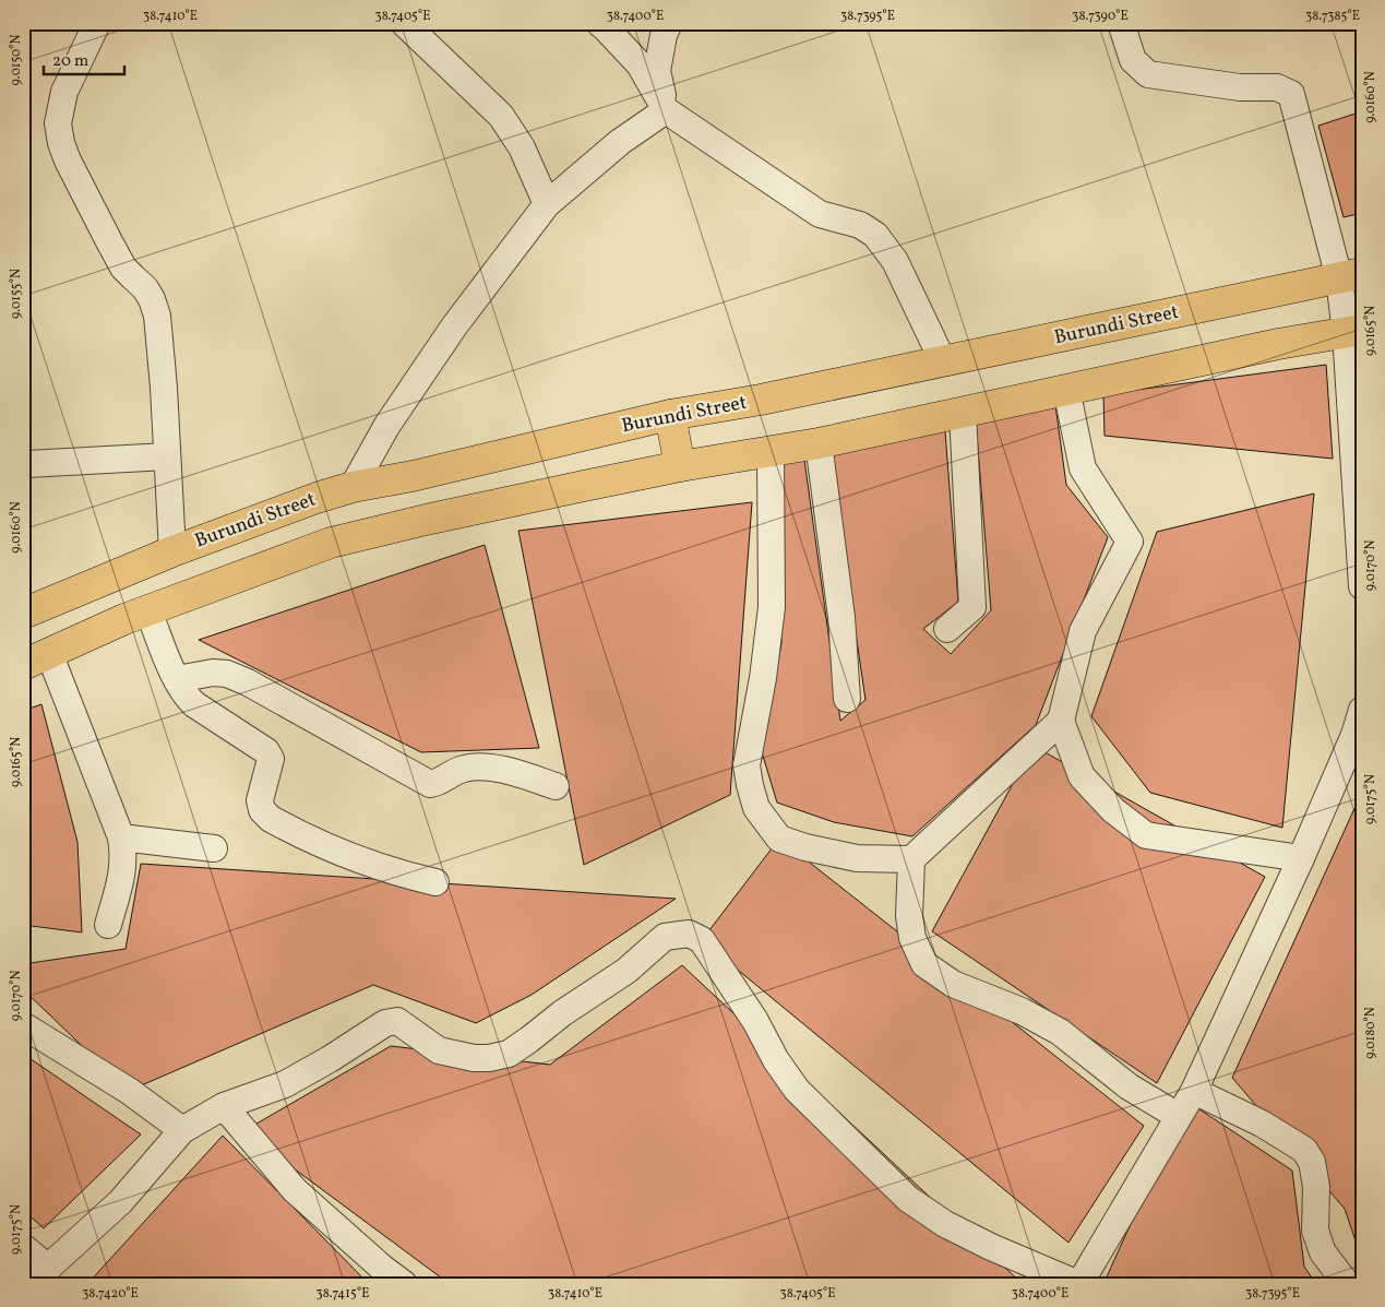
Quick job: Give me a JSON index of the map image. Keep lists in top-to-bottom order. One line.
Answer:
{"streets":{"main road":["Burundi Street"]},"scale_bar":"20 m","coordinates":["38.7410°E","38.7405°E","38.7400°E","38.7395°E","38.7390°E","38.7385°E","9.0150°N","9.0160°N","9.0155°N","9.0165°N","9.0170°N","9.0175°N","9.0180°N","38.7420°E","38.7415°E"]}
